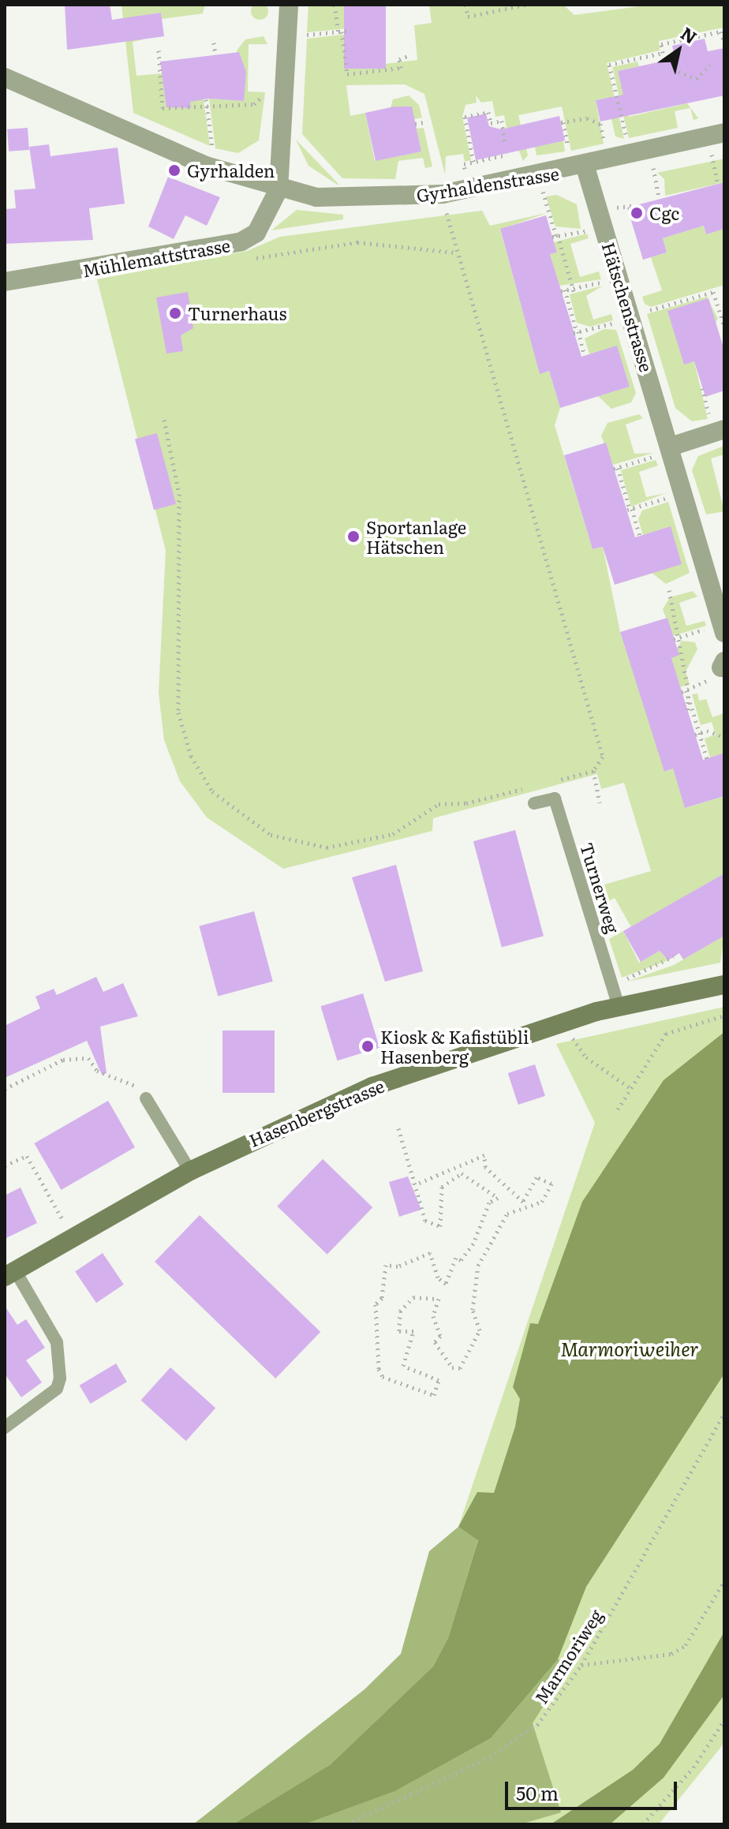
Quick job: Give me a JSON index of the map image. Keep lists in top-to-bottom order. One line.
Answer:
{"streets":{"street":["Gyrhaldenstrasse","Mühlemattstrasse","Hätschenstrasse","Hasenbergstrasse"],"lane":["Turnerweg"],"path":["Marmoriweg"]},"crossings":[["Gyrhaldenstrasse","Mühlemattstrasse"],["Gyrhaldenstrasse","Hätschenstrasse"],["Turnerweg","Hasenbergstrasse"]],"water":["Marmoriweiher"],"places":["Gyrhalden","Cgc","Turnerhaus","Sportanlage Hätschen","Kiosk & Kafistübli Hasenberg"],"scale_bar":"50 m","north":"top right"}
